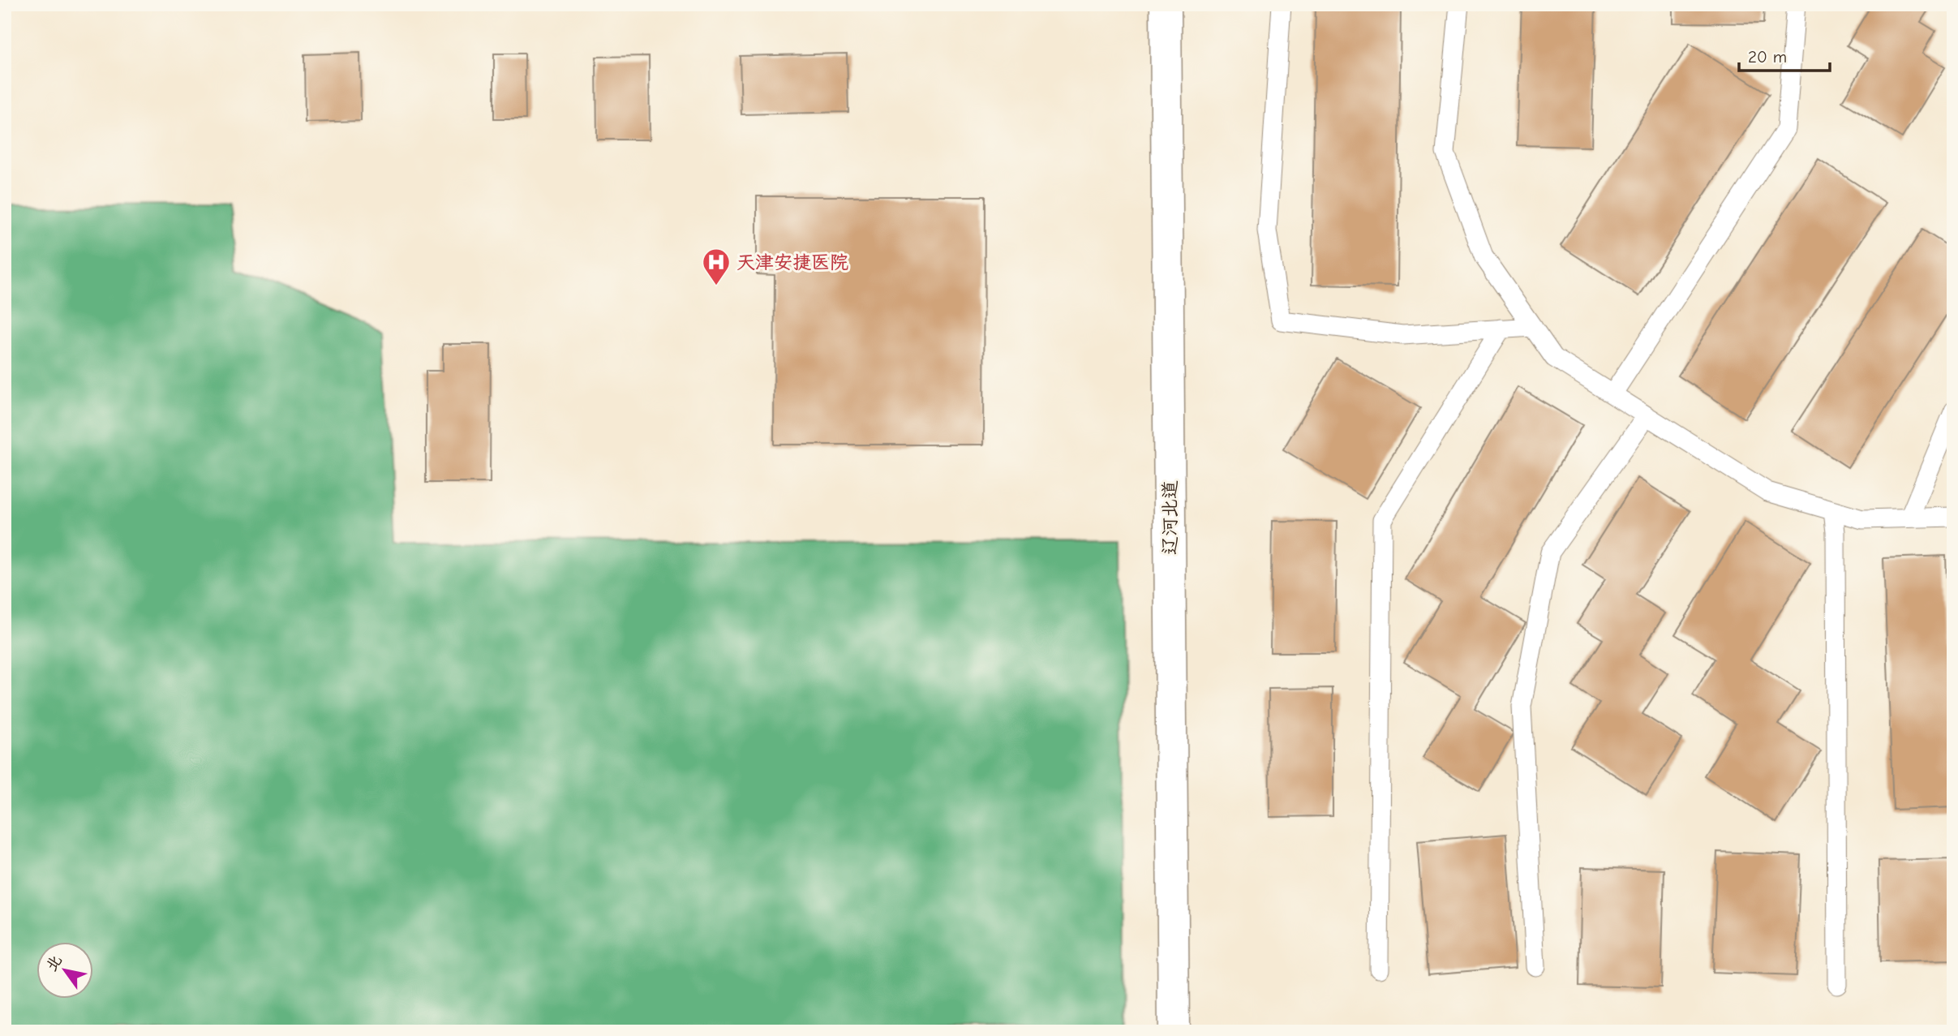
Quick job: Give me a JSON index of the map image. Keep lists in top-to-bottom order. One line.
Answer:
{"streets":{"street":["辽河北道"]},"places":{"hospital":["天津安捷医院"]},"scale_bar":"20 m","north":"top left"}
